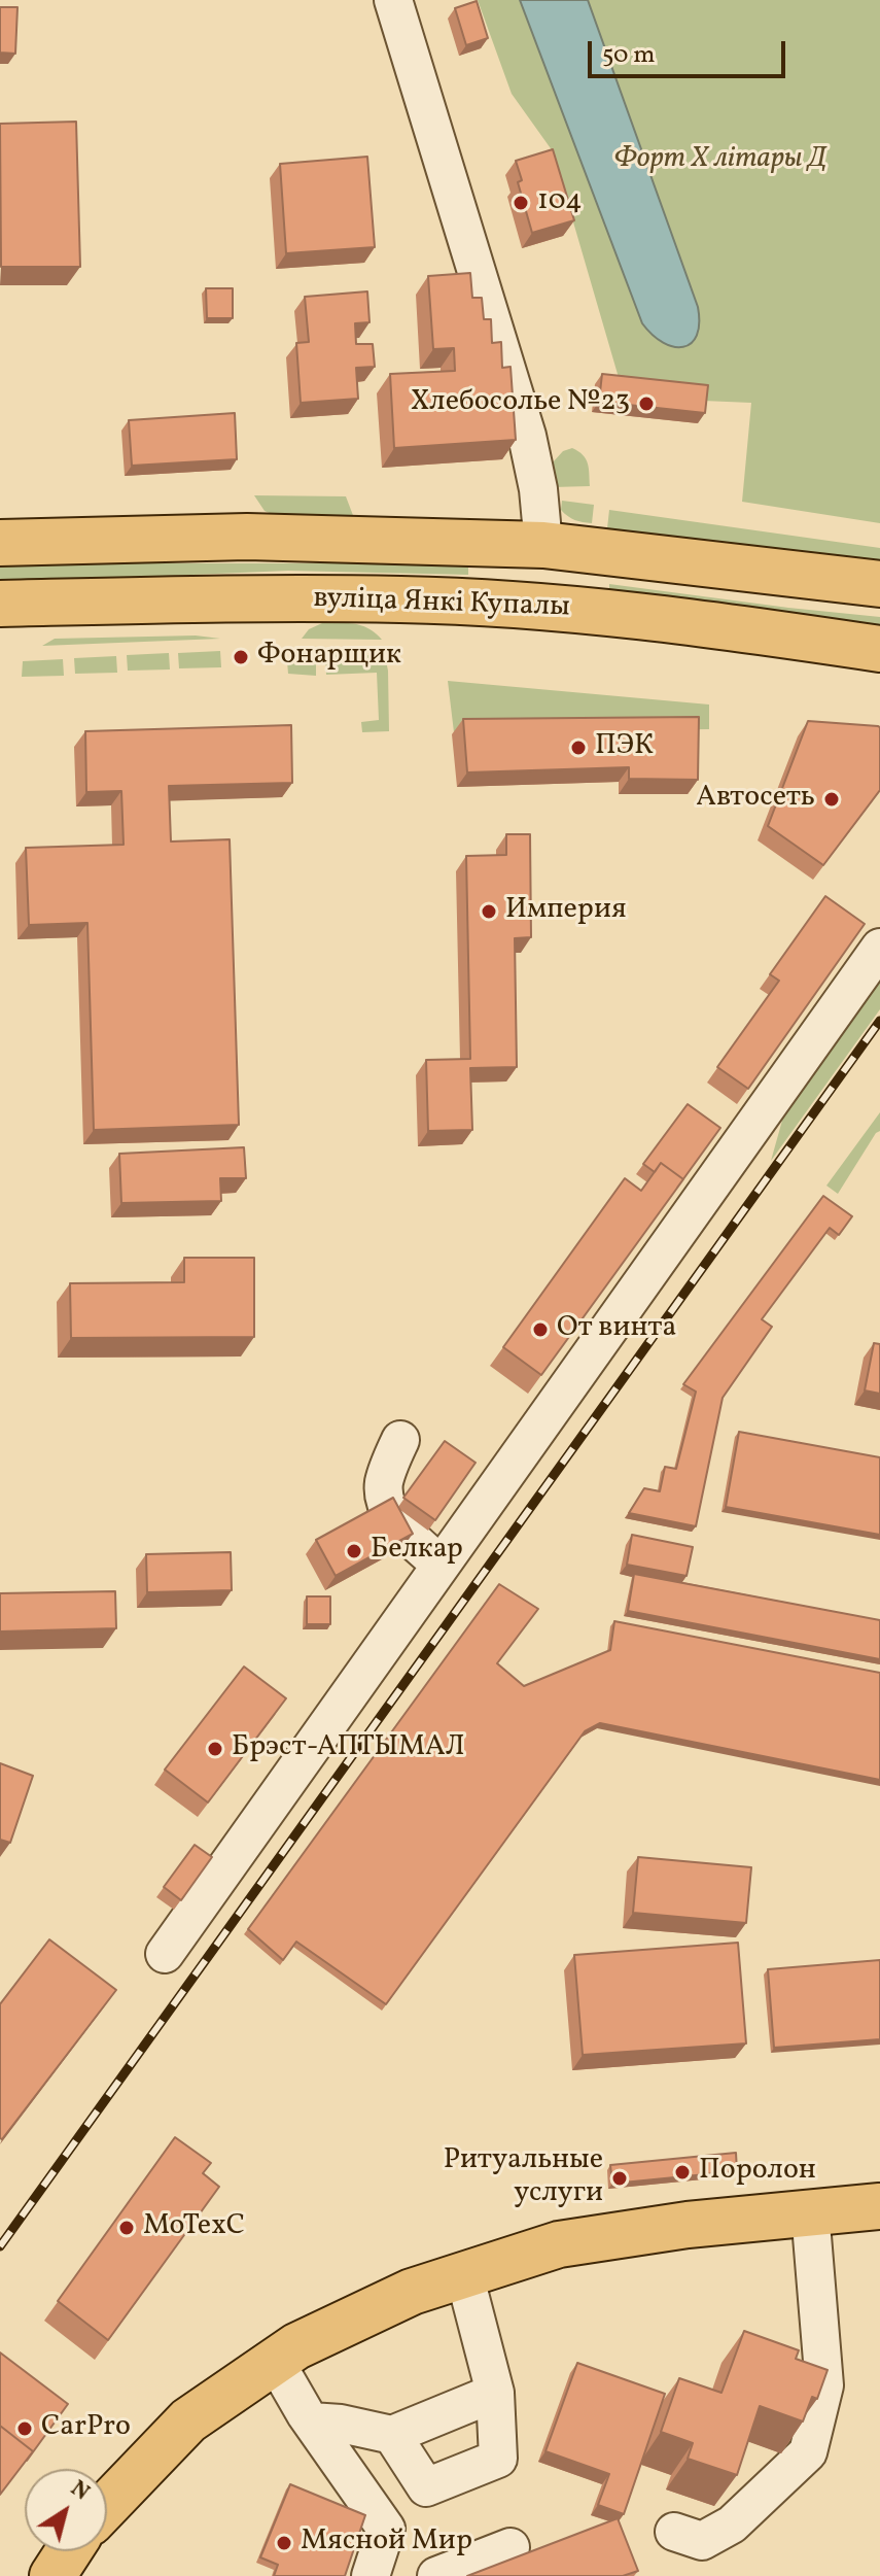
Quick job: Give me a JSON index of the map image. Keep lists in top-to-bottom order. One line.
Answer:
{"streets":{"main road":["вуліца Янкі Купалы"]},"parks":["Форт X літары Д"],"places":["104","Хлебосолье №23","Фонарщик","ПЭК","Автосеть","Империя","От винта","Белкар","Брэст-АПТЫМАЛ","Поролон","Ритуальные услуги","MoTexC","CarPro","Мясной Мир"],"scale_bar":"50 m","north":"top right"}
